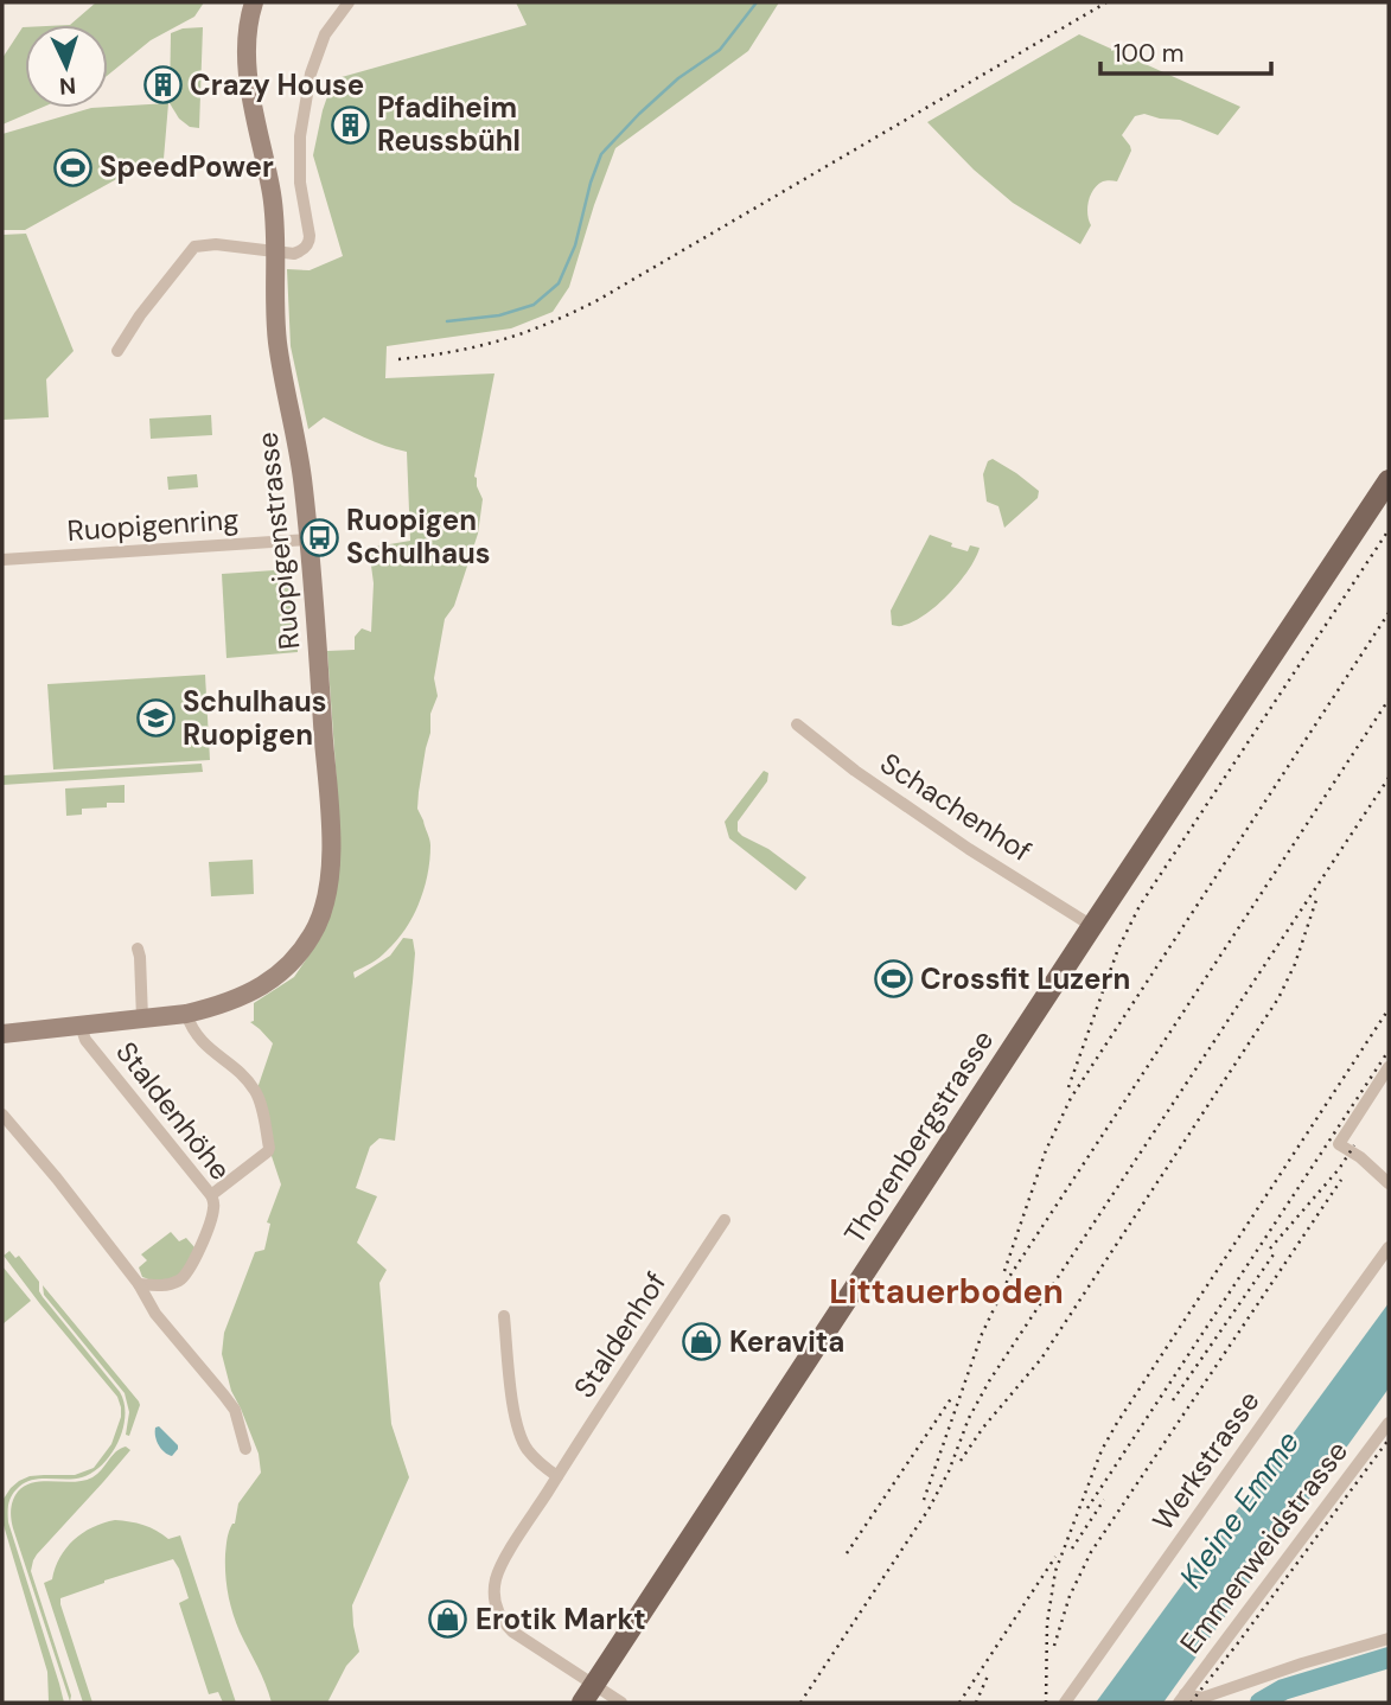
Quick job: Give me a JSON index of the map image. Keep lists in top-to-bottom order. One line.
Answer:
{"streets":{"main road":["Thorenbergstrasse"],"street":["Ruopigenring","Ruopigenstrasse","Schachenhof","Staldenhöhe","Staldenhof","Werkstrasse","Emmenweidstrasse"]},"crossings":[["Ruopigenring","Ruopigenstrasse"],["Ruopigenstrasse","Staldenhöhe"],["Schachenhof","Thorenbergstrasse"],["Thorenbergstrasse","Staldenhof"]],"districts":["Littauerboden"],"water":["Kleine Emme"],"places":{"building":["Crazy House","Pfadiheim Reussbühl"],"sports":["SpeedPower","Crossfit Luzern"],"bus stop":["Ruopigen Schulhaus"],"school or university":["Schulhaus Ruopigen"],"shop":["Keravita","Erotik Markt"]},"scale_bar":"100 m","north":"bottom"}
